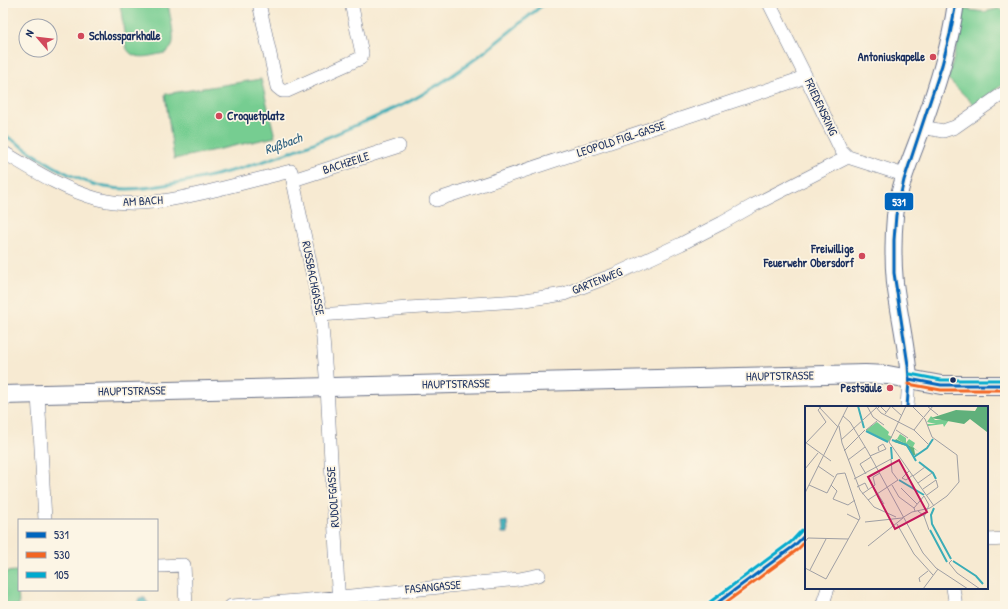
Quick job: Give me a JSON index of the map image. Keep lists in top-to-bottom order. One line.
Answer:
{"streets":{"main road":["HAUPTSTRASSE"],"street":["FRIEDENSRING","LEOPOLD FIGL-GASSE","BACHZEILE","AM BACH","RUSSBACHGASSE","GARTENWEG","RUDOLFGASSE","FASANGASSE"]},"crossings":[["FRIEDENSRING","LEOPOLD FIGL-GASSE"],["FRIEDENSRING","GARTENWEG"],["BACHZEILE","AM BACH"],["BACHZEILE","RUSSBACHGASSE"],["AM BACH","RUSSBACHGASSE"],["RUSSBACHGASSE","GARTENWEG"],["RUSSBACHGASSE","HAUPTSTRASSE"],["RUSSBACHGASSE","RUDOLFGASSE"],["HAUPTSTRASSE","RUDOLFGASSE"],["RUDOLFGASSE","FASANGASSE"]],"water":["Rußbach"],"places":["Schlossparkhalle","Antoniuskapelle","Croquetplatz","Freiwillige Feuerwehr Obersdorf","Pestsäule"],"lines":["transit line 531","transit line 105","transit line 530"],"legend":["531","530","105"],"north":"top left"}
